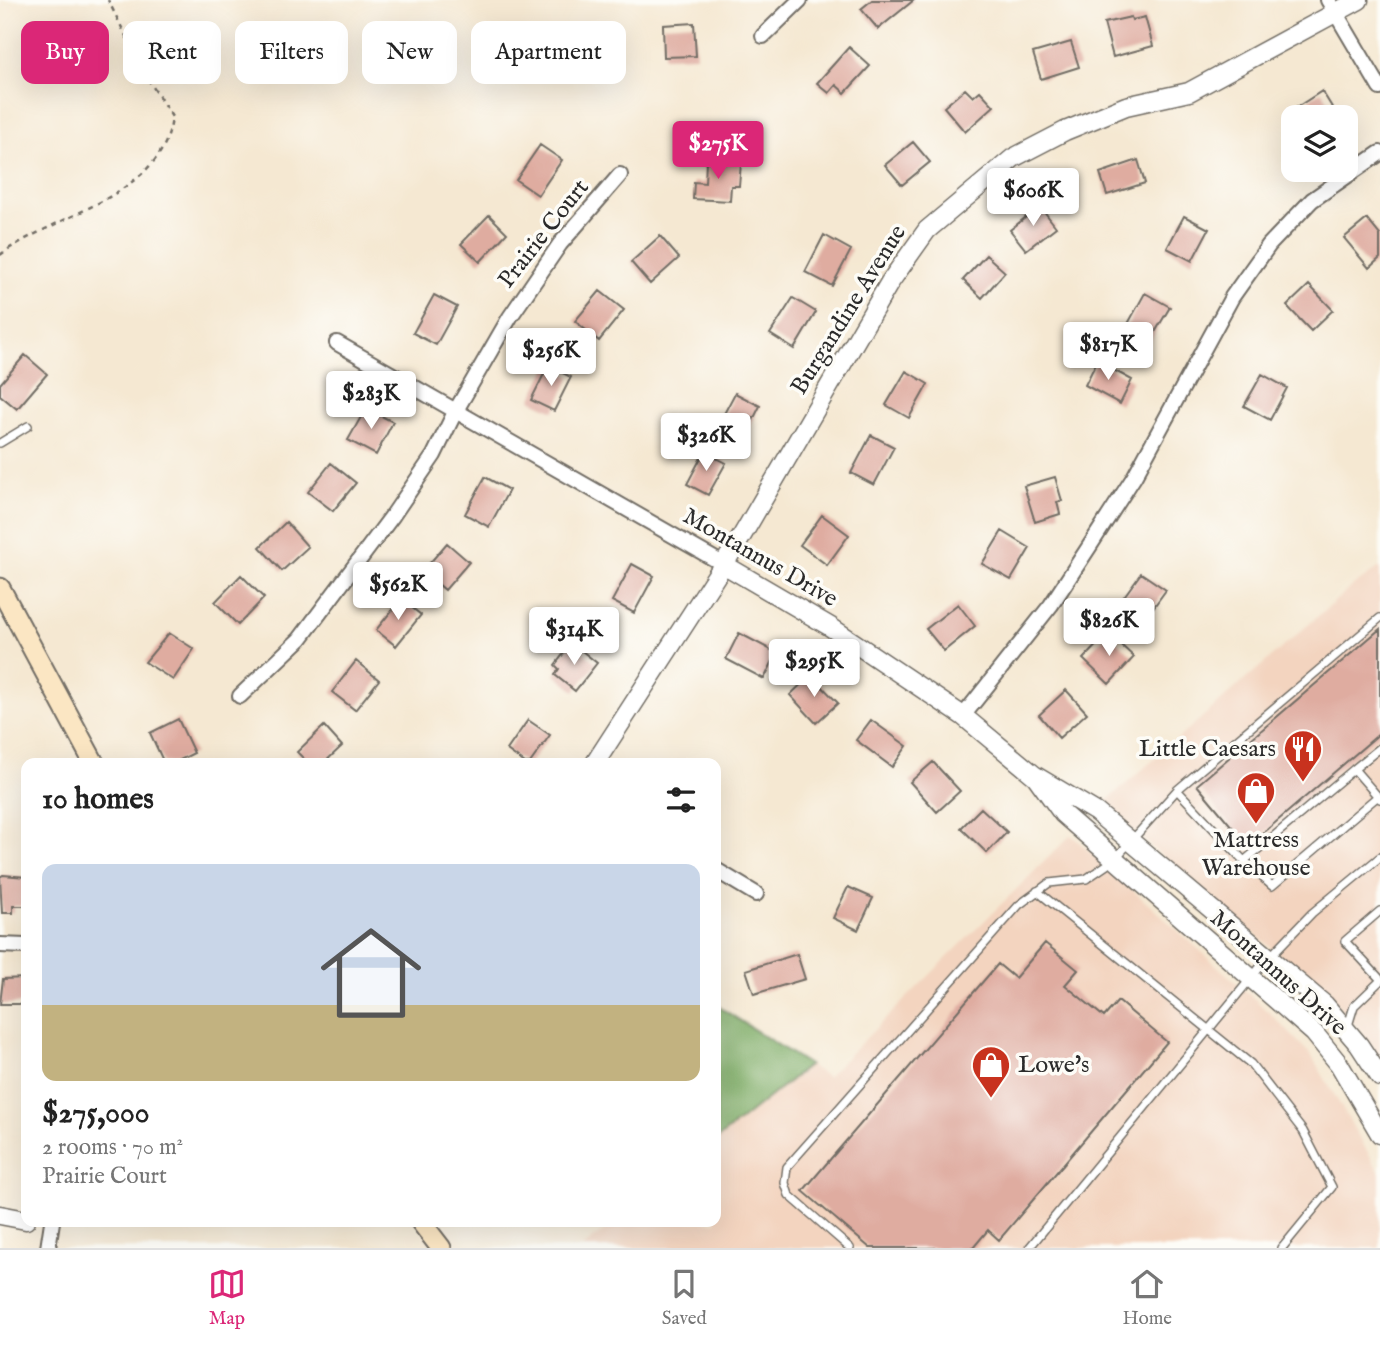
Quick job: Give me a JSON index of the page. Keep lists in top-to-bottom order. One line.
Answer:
{"streets":{"street":["Prairie Court","Burgandine Avenue","Montannus Drive"]},"crossings":[["Prairie Court","Montannus Drive"],["Burgandine Avenue","Montannus Drive"]],"places":{"restaurant":["Little Caesars"],"shop":["Mattress Warehouse","Lowe's"]},"page":{"chip":["Buy","Rent","Filters","New","Apartment"],"price":["$275K","$606K","$817K","$256K","$283K","$326K","$562K","$826K","$314K","$295K"],"heading":"10 homes","list":[{"name":"$275,000","note":"2 rooms · 70 m² · Prairie Court"}],"tabs":["Map","Saved","Home"]}}
